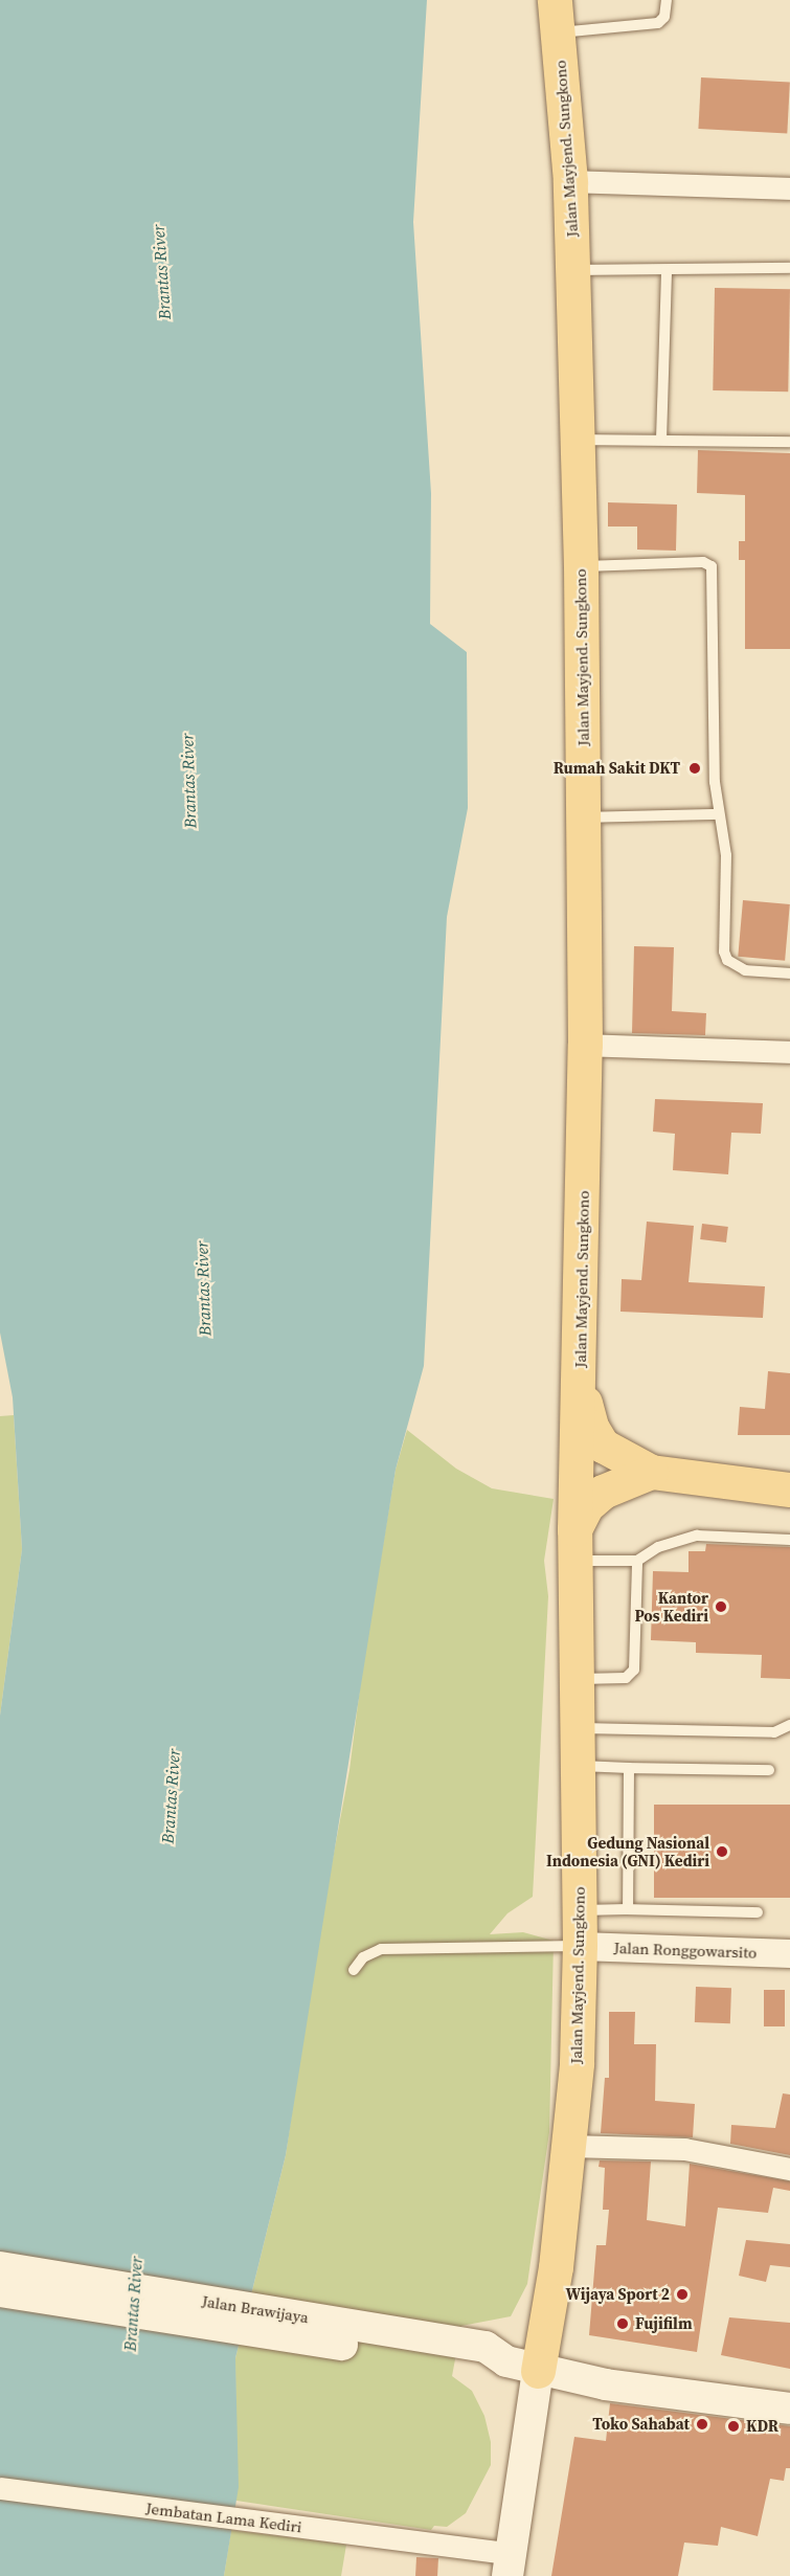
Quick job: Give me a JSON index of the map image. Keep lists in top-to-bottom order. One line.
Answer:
{"streets":{"main road":["Jalan Mayjend. Sungkono","Jalan Brawijaya"],"street":["Jalan Ronggowarsito","Jembatan Lama Kediri"]},"crossings":[["Jalan Mayjend. Sungkono","Jalan Ronggowarsito"],["Jalan Mayjend. Sungkono","Jalan Brawijaya"],["Jalan Mayjend. Sungkono","Jembatan Lama Kediri"]],"water":["Brantas River"],"places":["Rumah Sakit DKT","Kantor Pos Kediri","Gedung Nasional Indonesia (GNI) Kediri","Wijaya Sport 2","Fujifilm","Toko Sahabat","KDR"]}
